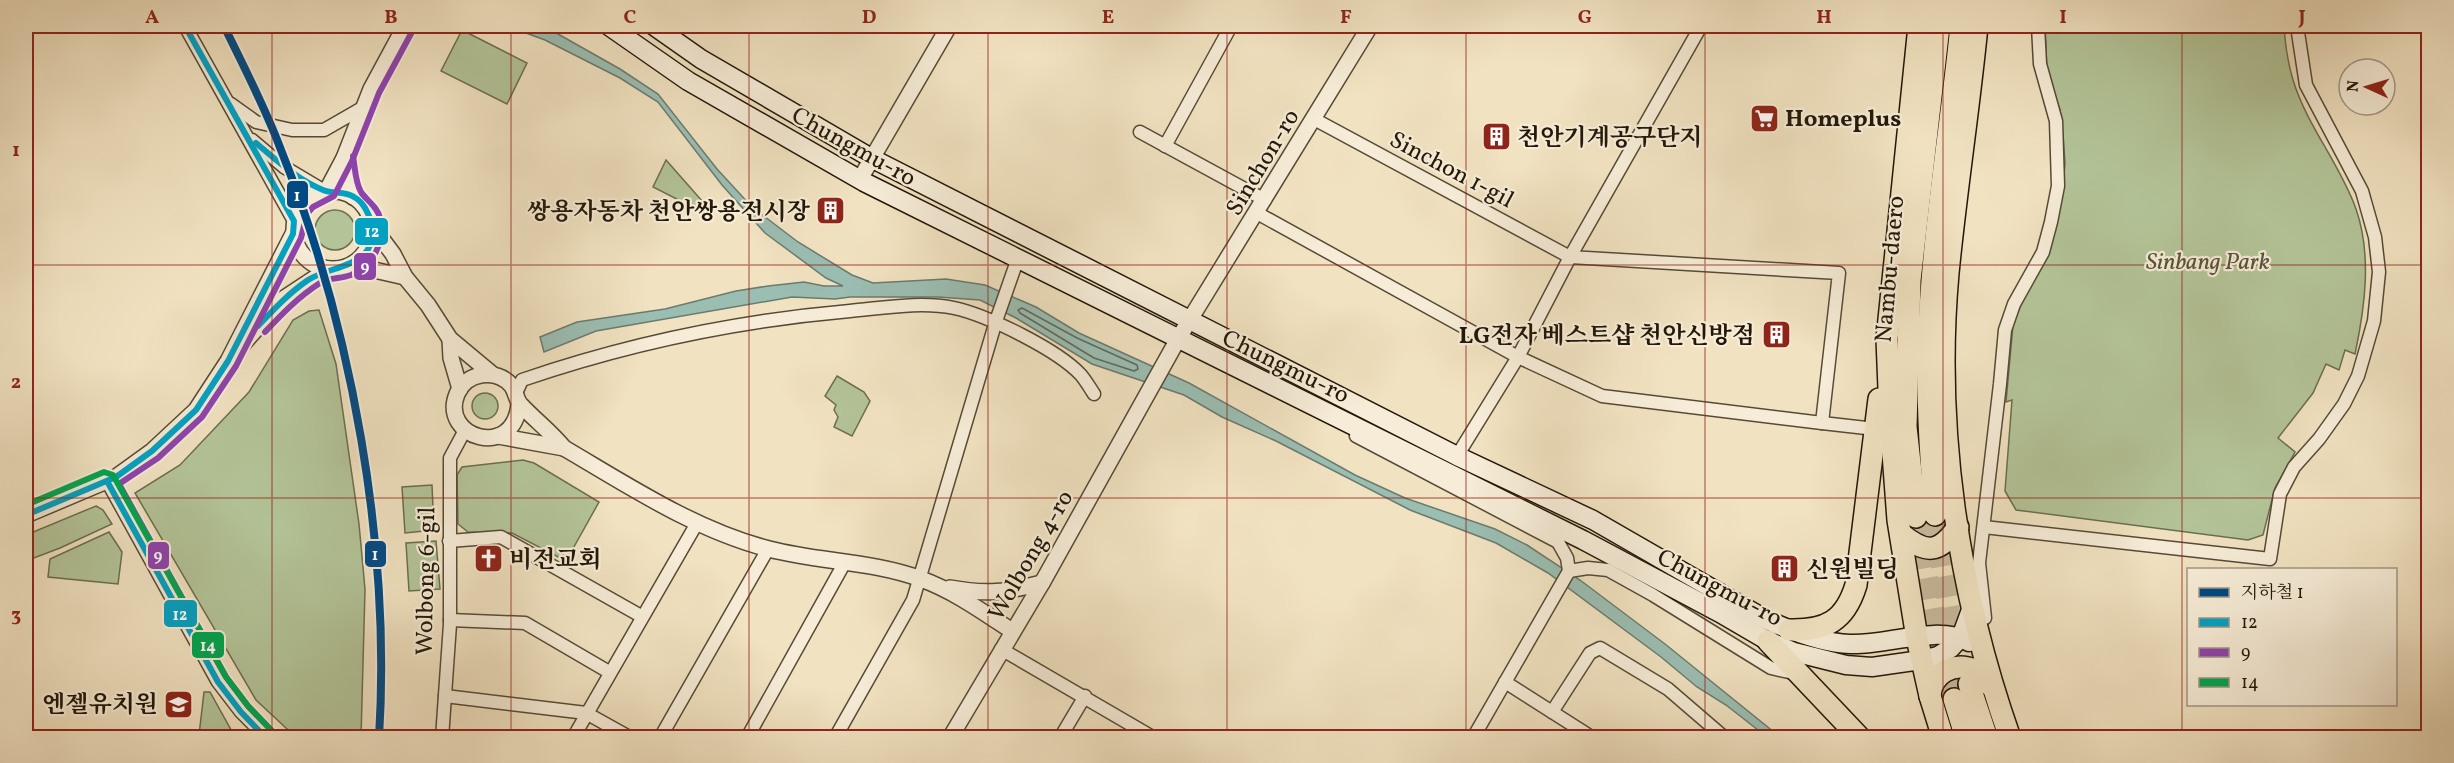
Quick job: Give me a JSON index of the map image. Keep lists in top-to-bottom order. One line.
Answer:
{"streets":{"highway":["Nambu-daero"],"main road":["Chungmu-ro"],"street":["Sinchon-ro","Sinchon 1-gil","Wolbong 4-ro","Wolbong 6-gil"]},"crossings":[["Chungmu-ro","Sinchon-ro"],["Chungmu-ro","Wolbong 4-ro"],["Sinchon-ro","Sinchon 1-gil"]],"parks":["Sinbang Park"],"places":{"supermarket":["Homeplus"],"building":["천안기계공구단지","쌍용자동차 천안쌍용전시장","LG전자 베스트샵 천안신방점","신원빌딩"],"church":["비전교회"],"school or university":["엔젤유치원"]},"lines":["metro line 1","transit line 12","transit line 9","transit line 14"],"legend":["지하철 1","12","9","14"],"north":"left","grid":{"columns":["A","B","C","D","E","F","G","H","I","J"],"rows":["1","2","3"]}}
